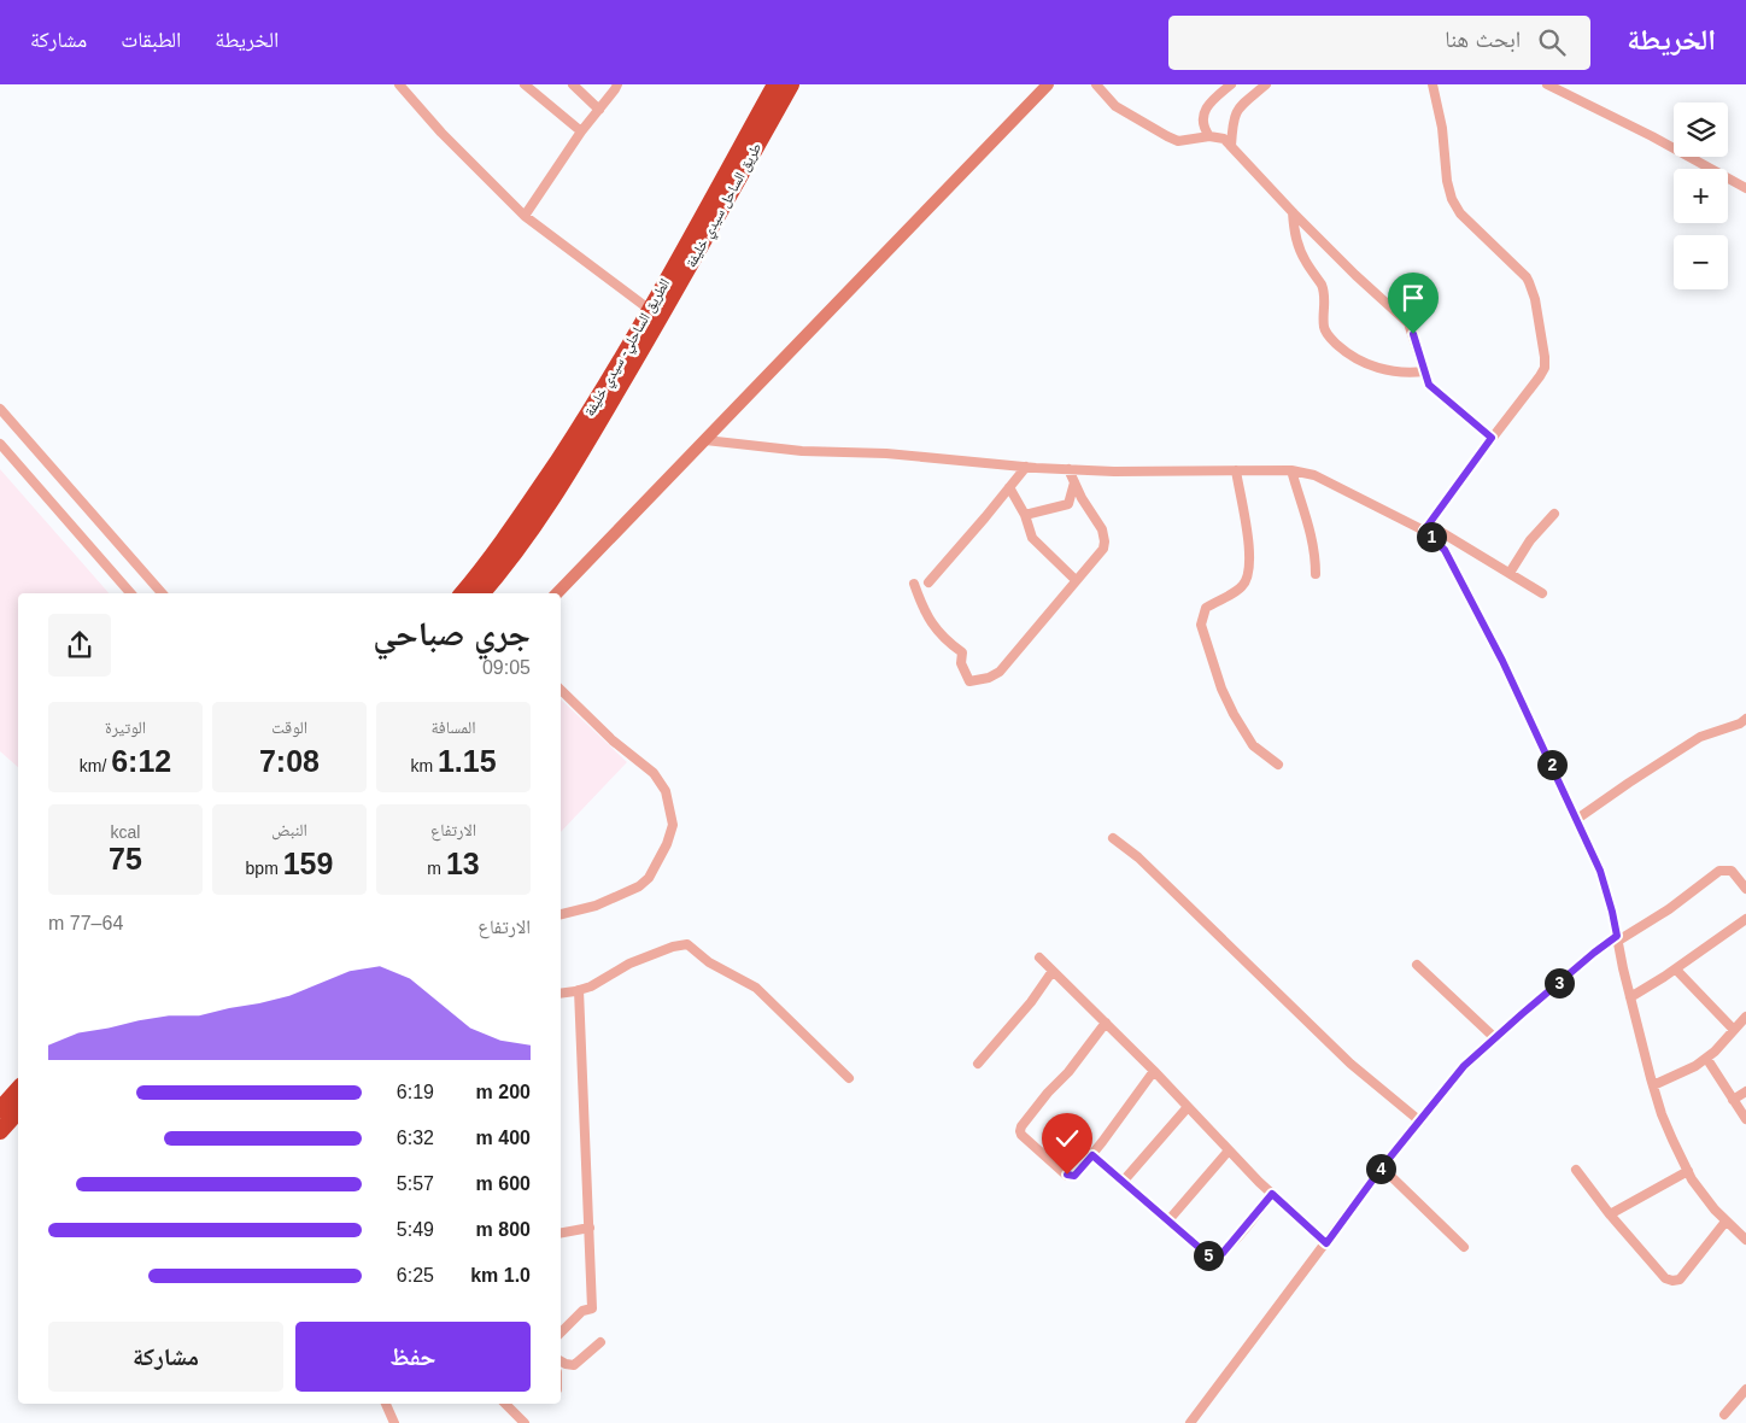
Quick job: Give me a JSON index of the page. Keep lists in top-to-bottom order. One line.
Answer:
{"streets":{"highway":["طريق الساحل سيدي خليفة","الطريق الساحلي- سيدي خليفة"]},"page":{"header":"الخريطة","search":"ابحث هنا","nav":["الخريطة","الطبقات","مشاركة"],"map_buttons":["+","−"],"pins":["1","2","3","4","5"],"heading":["جري صباحي","09:05"],"stats":[["المسافة","1.15 km"],["الوقت","7:08"],["الوتيرة","6:12 /km"],["الارتفاع","13 m"],["النبض","159 bpm"],["kcal","75"]],"chart":["الارتفاع","64–77 m"],"list":[{"name":"200 m","note":"6:19"},{"name":"400 m","note":"6:32"},{"name":"600 m","note":"5:57"},{"name":"800 m","note":"5:49"},{"name":"1.0 km","note":"6:25"}],"buttons":["حفظ","مشاركة"]}}
